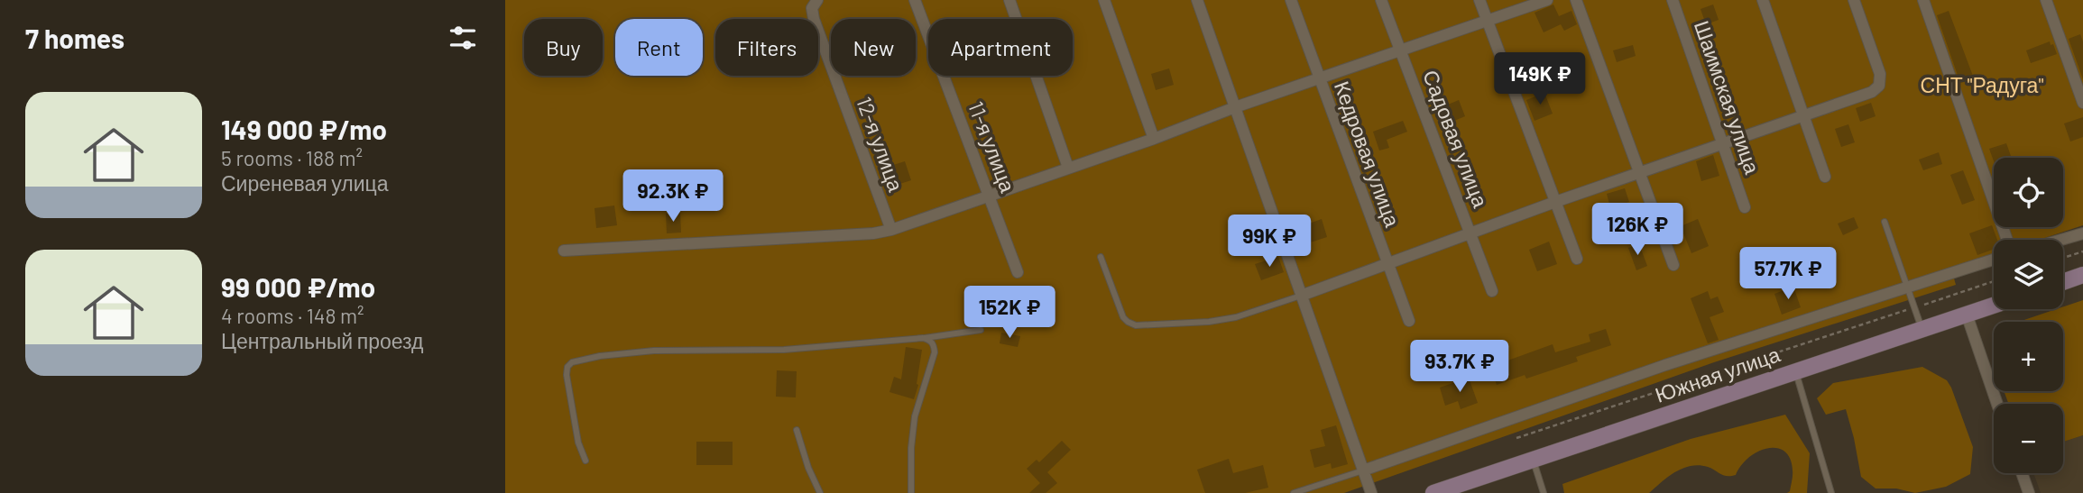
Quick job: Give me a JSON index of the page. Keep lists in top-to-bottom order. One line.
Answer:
{"streets":{"main road":["Южная улица"],"street":["Шаимская улица","Садовая улица","12-я улица","11-я улица","Кедровая улица"]},"parks":["СНТ \"Радуга\""],"page":{"heading":"7 homes","chip":["Buy","Rent","Filters","New","Apartment"],"price":["149K ₽","92.3K ₽","126K ₽","99K ₽","57.7K ₽","152K ₽","93.7K ₽"],"list":[{"name":"149 000 ₽/mo","note":"5 rooms · 188 m² · Сиреневая улица"},{"name":"99 000 ₽/mo","note":"4 rooms · 148 m² · Центральный проезд"}],"map_buttons":["+","−"]}}
